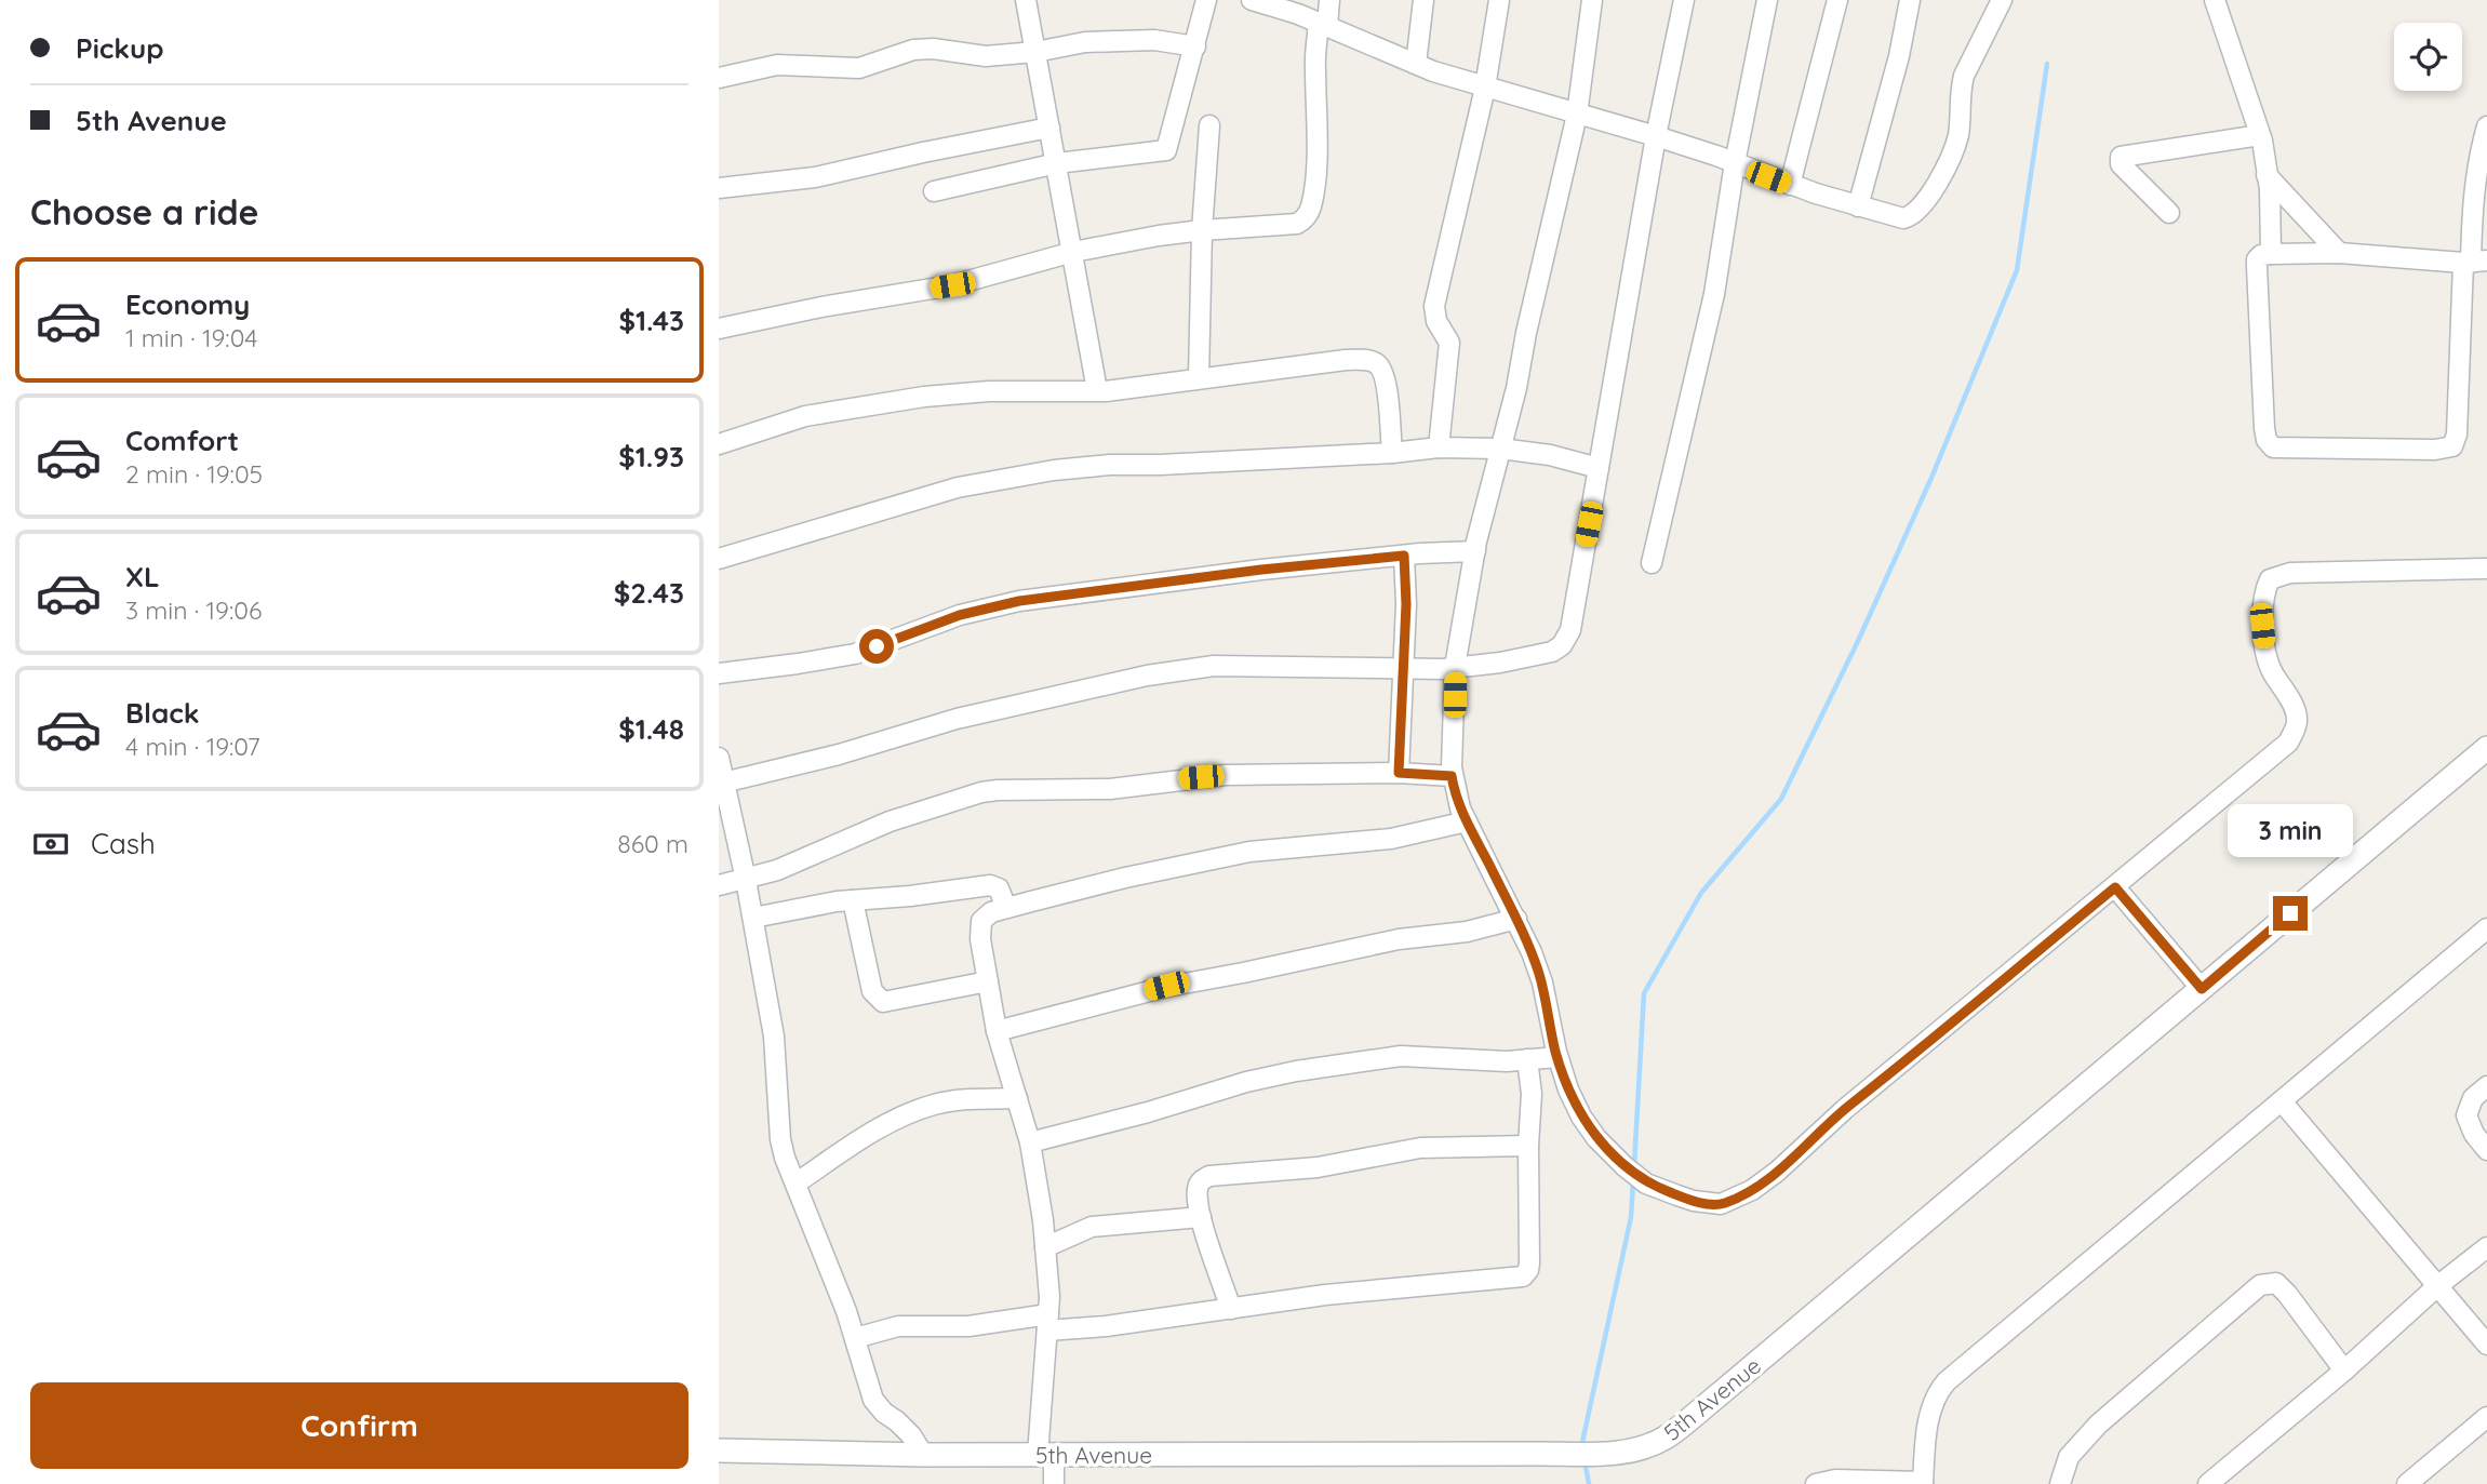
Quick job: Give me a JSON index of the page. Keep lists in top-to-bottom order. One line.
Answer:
{"streets":{"street":["5th Avenue"]},"page":{"banner":["Pickup","5th Avenue"],"heading":"Choose a ride","list":[{"name":"Economy","note":"1 min · 19:04","value":"$1.43"},{"name":"Comfort","note":"2 min · 19:05","value":"$1.93"},{"name":"XL","note":"3 min · 19:06","value":"$2.43"},{"name":"Black","note":"4 min · 19:07","value":"$1.48"}],"pay":["Cash","860 m"],"bubble":"3 min","buttons":"Confirm"}}
